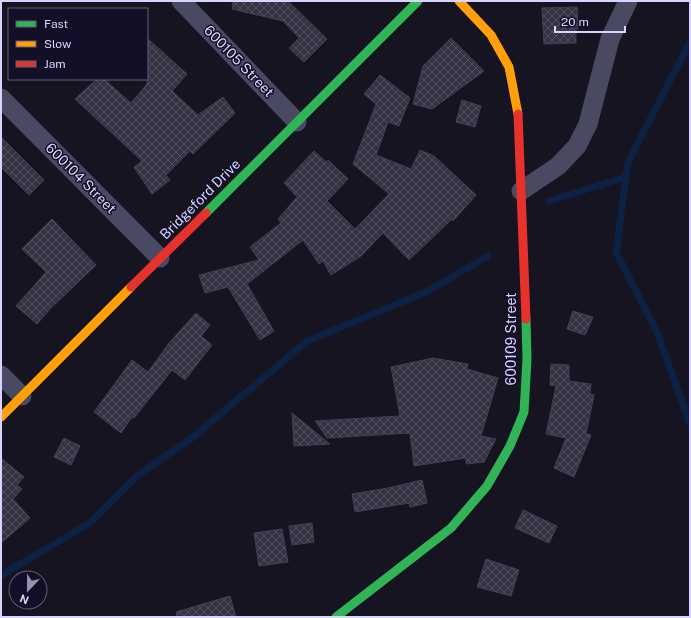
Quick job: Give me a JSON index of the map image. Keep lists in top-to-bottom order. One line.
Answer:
{"streets":{"street":["600105 Street","600104 Street","Bridgeford Drive","600109 Street"]},"crossings":[["600105 Street","Bridgeford Drive"],["600104 Street","Bridgeford Drive"]],"legend":["Fast","Slow","Jam"],"scale_bar":"20 m","north":"bottom"}
